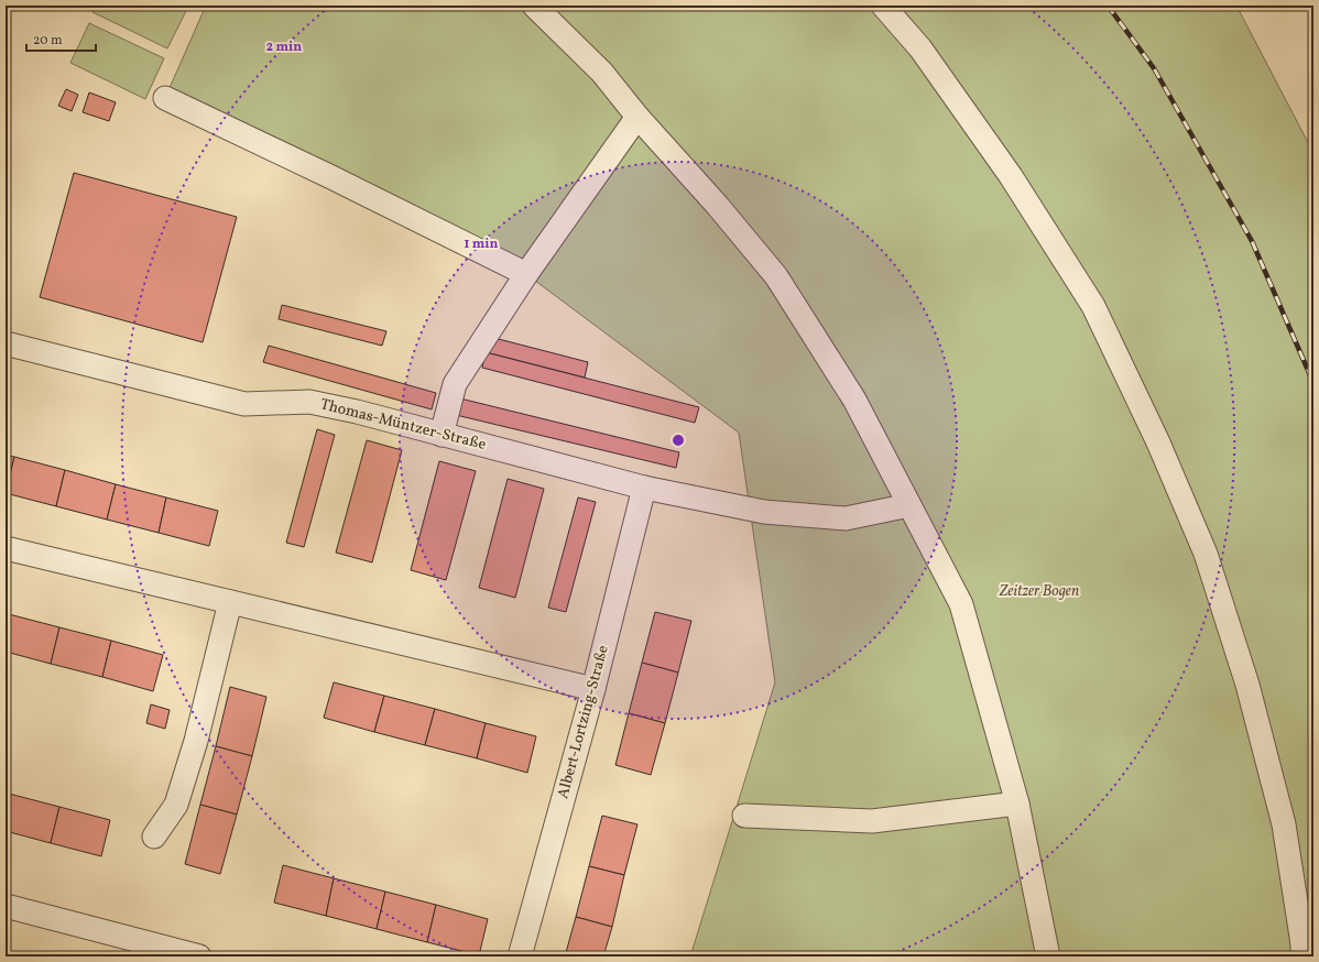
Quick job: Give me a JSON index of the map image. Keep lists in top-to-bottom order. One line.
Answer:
{"streets":{"street":["Thomas-Müntzer-Straße","Albert-Lortzing-Straße"]},"crossings":[["Thomas-Müntzer-Straße","Albert-Lortzing-Straße"]],"parks":["Zeitzer Bogen"],"scale_bar":"20 m","rings":["2 min","1 min"]}
